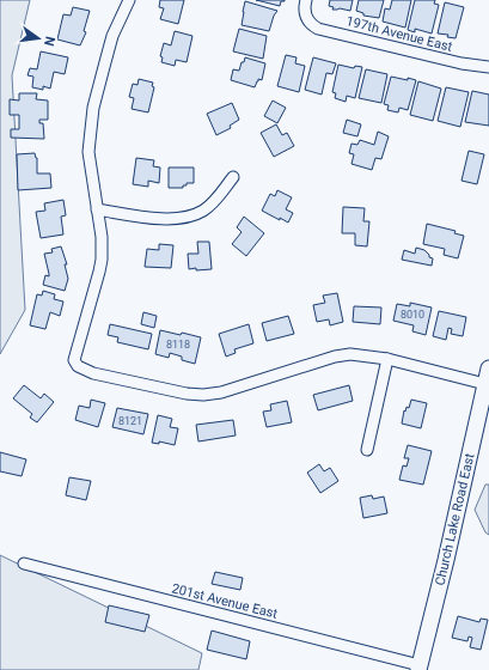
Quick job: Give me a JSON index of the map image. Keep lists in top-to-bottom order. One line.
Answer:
{"streets":{"street":["197th Avenue East","Church Lake Road East","201st Avenue East"]},"crossings":[["Church Lake Road East","201st Avenue East"]],"house_numbers":["8010","8118","8121"],"north":"right"}
